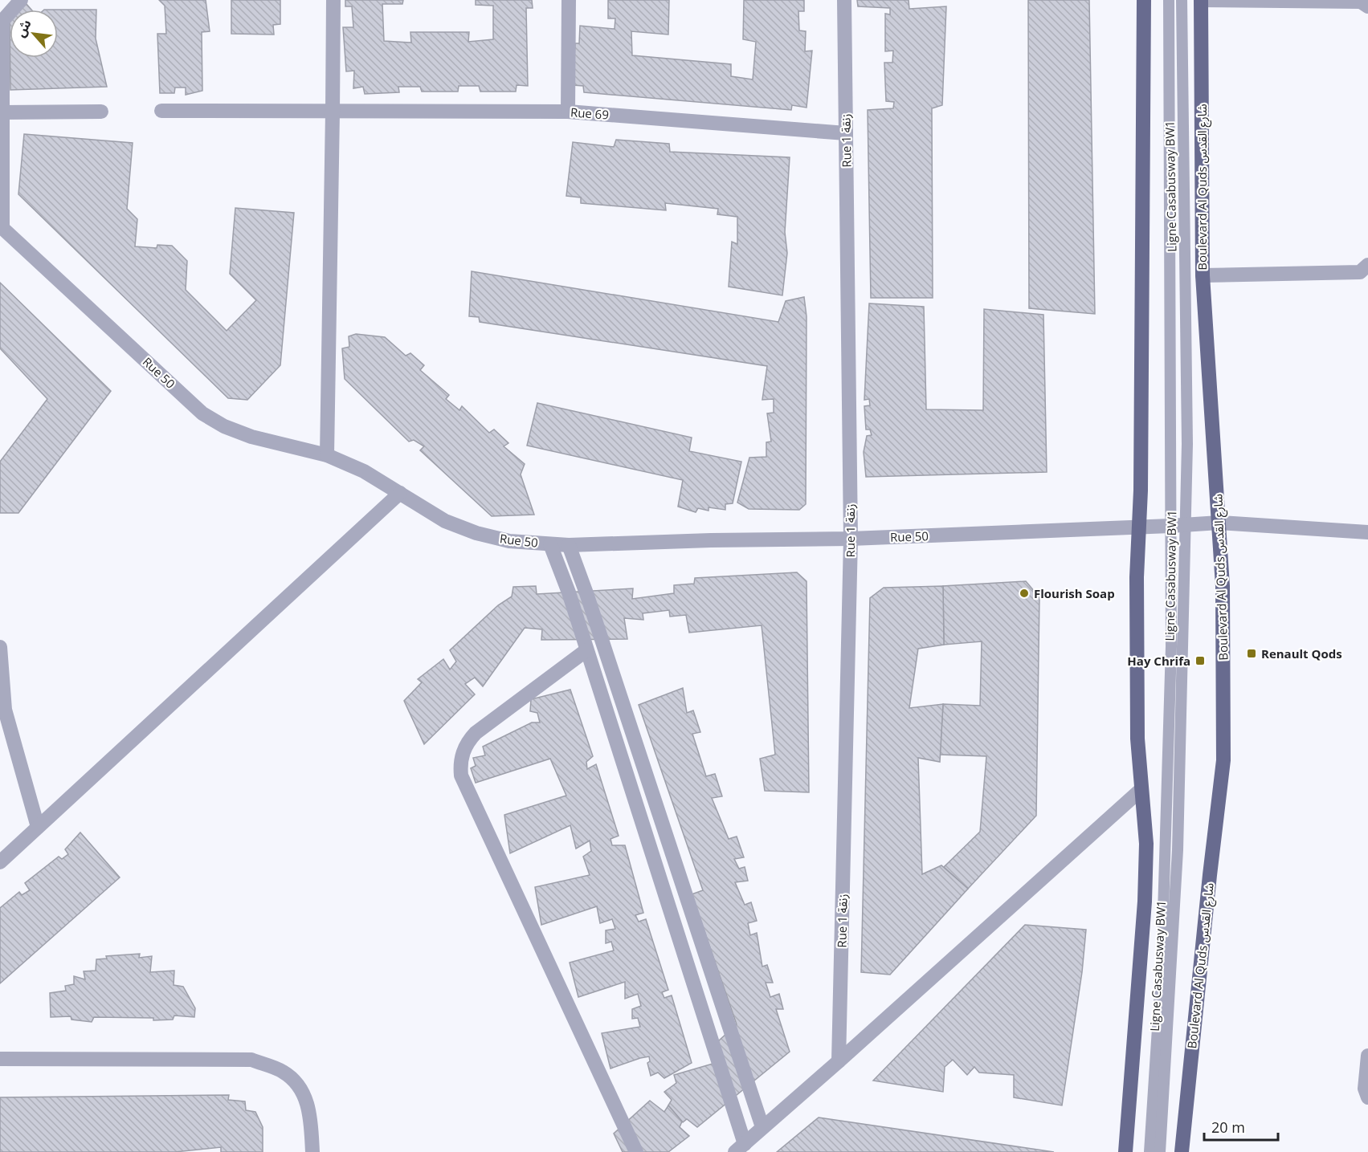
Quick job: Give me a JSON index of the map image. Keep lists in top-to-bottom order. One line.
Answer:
{"streets":{"main road":["Boulevard Al Quds شارع القدس"],"street":["Rue 69","Rue 1 زنقة","Rue 50"],"lane":["Ligne Casabusway BW1"]},"crossings":[["Rue 69","Rue 1 زنقة"],["Rue 1 زنقة","Rue 50"],["Ligne Casabusway BW1","Rue 50"],["Boulevard Al Quds شارع القدس","Rue 50"]],"places":{"other":["Flourish Soap"],"transit":["Renault Qods","Hay Chrifa"]},"scale_bar":"20 m","north":"top left"}
